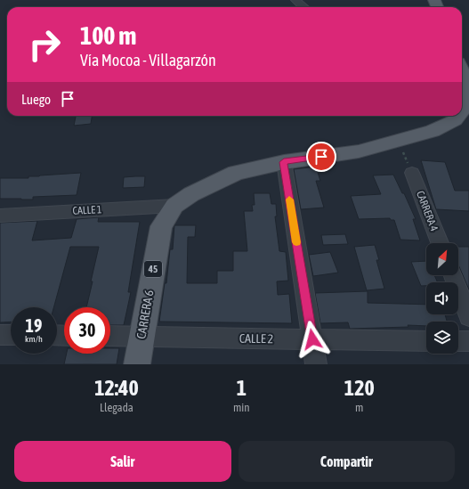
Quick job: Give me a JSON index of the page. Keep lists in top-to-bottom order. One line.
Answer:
{"streets":{"main road":["45","CARRERA 6"],"street":["CALLE 1","CARRERA 4","CALLE 2"]},"crossings":[["CALLE 1","45"],["CALLE 1","CARRERA 6"],["45","CARRERA 6"],["CARRERA 6","CALLE 2"]],"north":"top right","page":{"turn":["100 m","Vía Mocoa - Villagarzón"],"then":"Luego","speed":"19 km/h","limit":"30","eta":["12:40","Llegada","1","min","120","m"],"buttons":["Salir","Compartir"]}}
